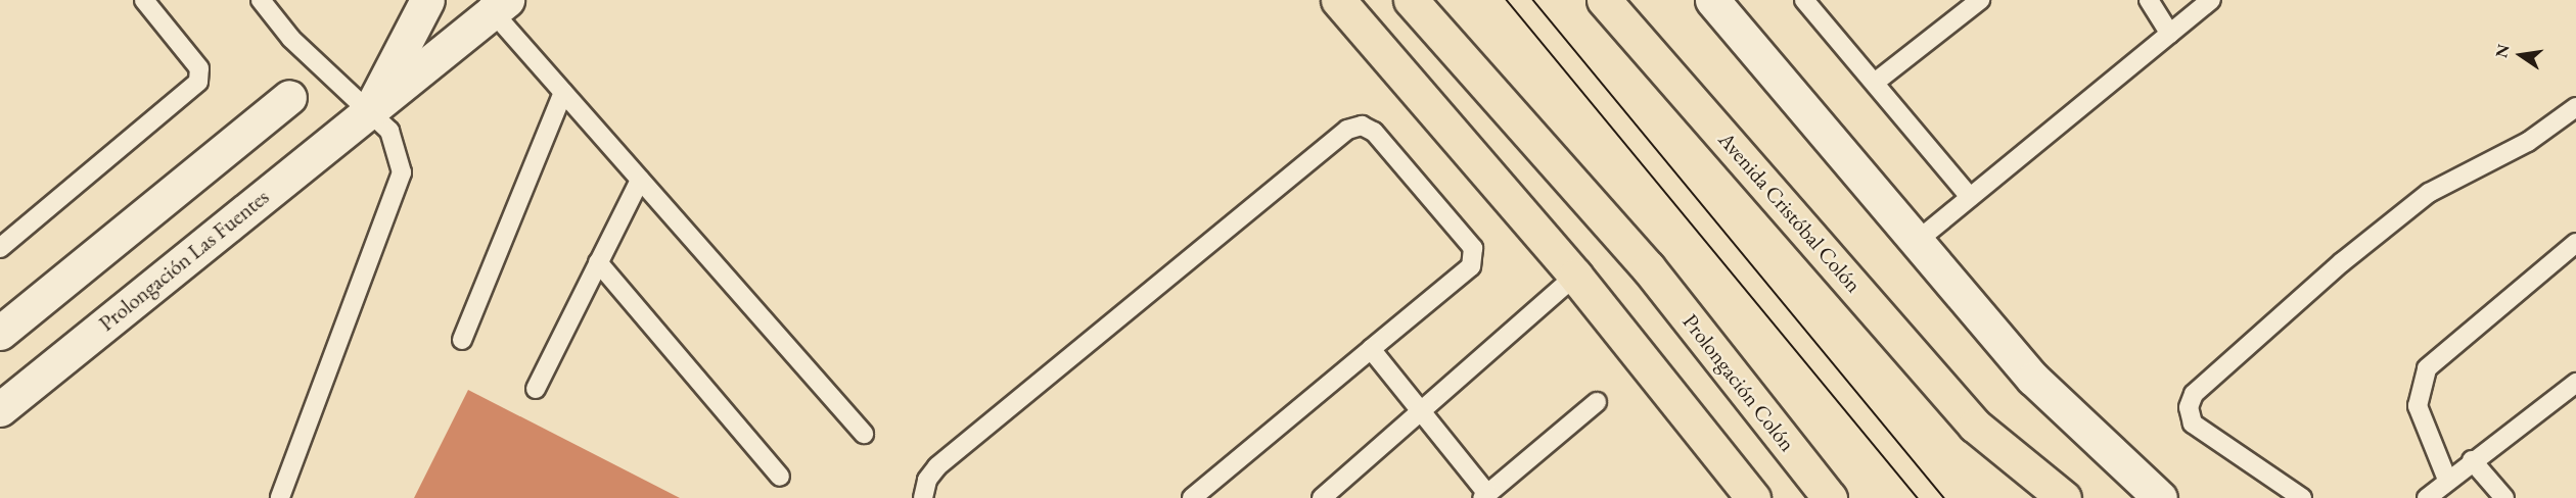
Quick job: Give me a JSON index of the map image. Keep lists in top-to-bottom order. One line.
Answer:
{"streets":{"main road":["Avenida Cristóbal Colón","Prolongación Colón"],"street":["Prolongación Las Fuentes"]},"north":"left"}
